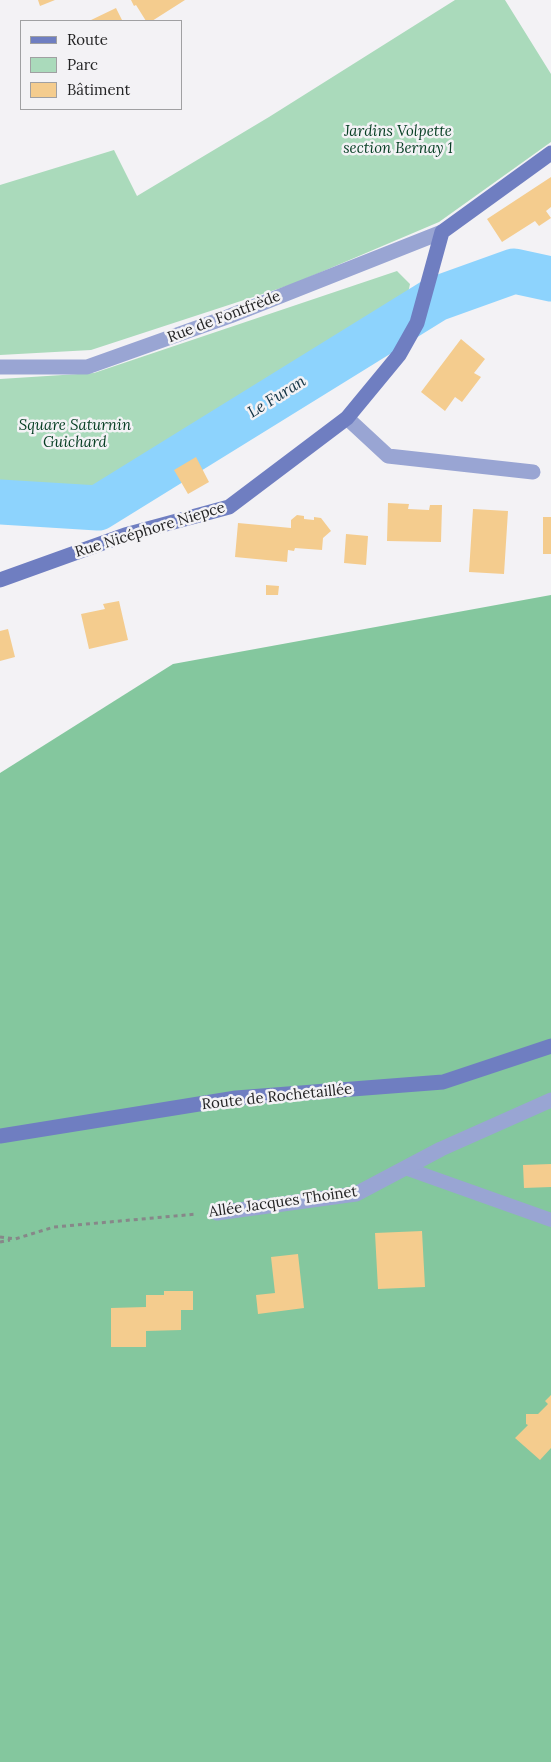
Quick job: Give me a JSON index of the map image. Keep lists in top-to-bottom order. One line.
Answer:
{"streets":{"street":["Rue de Fontfrède","Rue Nicéphore Niepce","Route de Rochetaillée","Allée Jacques Thoinet"]},"crossings":[["Rue de Fontfrède","Rue Nicéphore Niepce"]],"water":["Le Furan"],"parks":["Jardins Volpette section Bernay 1","Square Saturnin Guichard"],"legend":["Route","Parc","Bâtiment"]}
